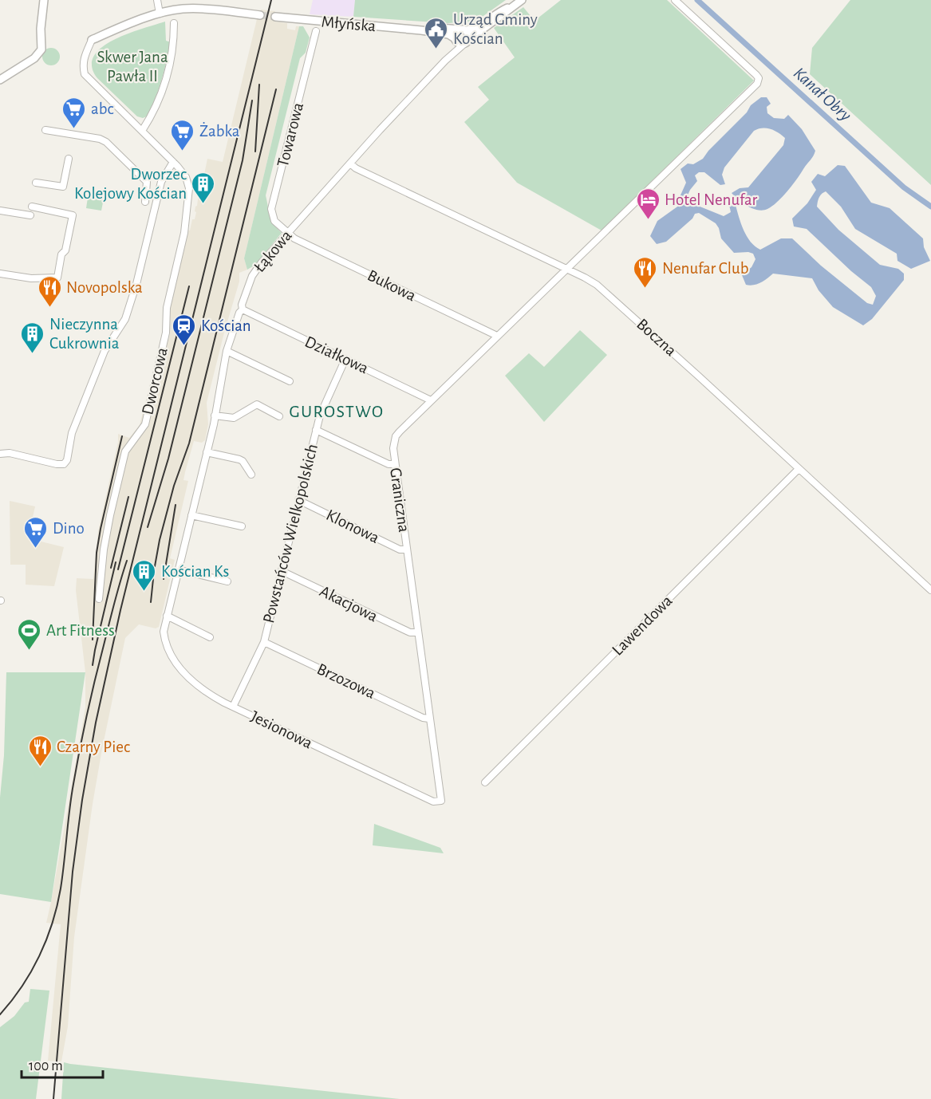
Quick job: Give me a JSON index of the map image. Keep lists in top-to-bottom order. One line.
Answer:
{"streets":{"street":["Młyńska","Towarowa","Łąkowa","Bukowa","Boczna","Działkowa","Dworcowa","Graniczna","Klonowa","Powstańców Wielkopolskich","Akacjowa","Lawendowa","Brzozowa","Jesionowa"]},"crossings":[["Młyńska","Łąkowa"],["Towarowa","Łąkowa"],["Towarowa","Bukowa"],["Łąkowa","Bukowa"],["Łąkowa","Boczna"],["Łąkowa","Działkowa"],["Łąkowa","Jesionowa"],["Bukowa","Graniczna"],["Boczna","Graniczna"],["Boczna","Lawendowa"],["Działkowa","Graniczna"],["Działkowa","Powstańców Wielkopolskich"],["Graniczna","Klonowa"],["Graniczna","Akacjowa"],["Graniczna","Brzozowa"],["Graniczna","Jesionowa"],["Klonowa","Powstańców Wielkopolskich"],["Powstańców Wielkopolskich","Akacjowa"],["Powstańców Wielkopolskich","Brzozowa"],["Powstańców Wielkopolskich","Jesionowa"]],"districts":["GUROSTWO"],"water":["Kanał Obry"],"parks":["Skwer Jana Pawła II"],"places":{"public building":["Urząd Gminy Kościan"],"supermarket":["abc","Żabka","Dino"],"building":["Dworzec Kolejowy Kościan","Nieczynna Cukrownia","Kościan Ks"],"hotel":["Hotel Nenufar"],"restaurant":["Nenufar Club","Novopolska","Czarny Piec"],"station":["Kościan"],"sports":["Art Fitness"]},"scale_bar":"100 m"}
